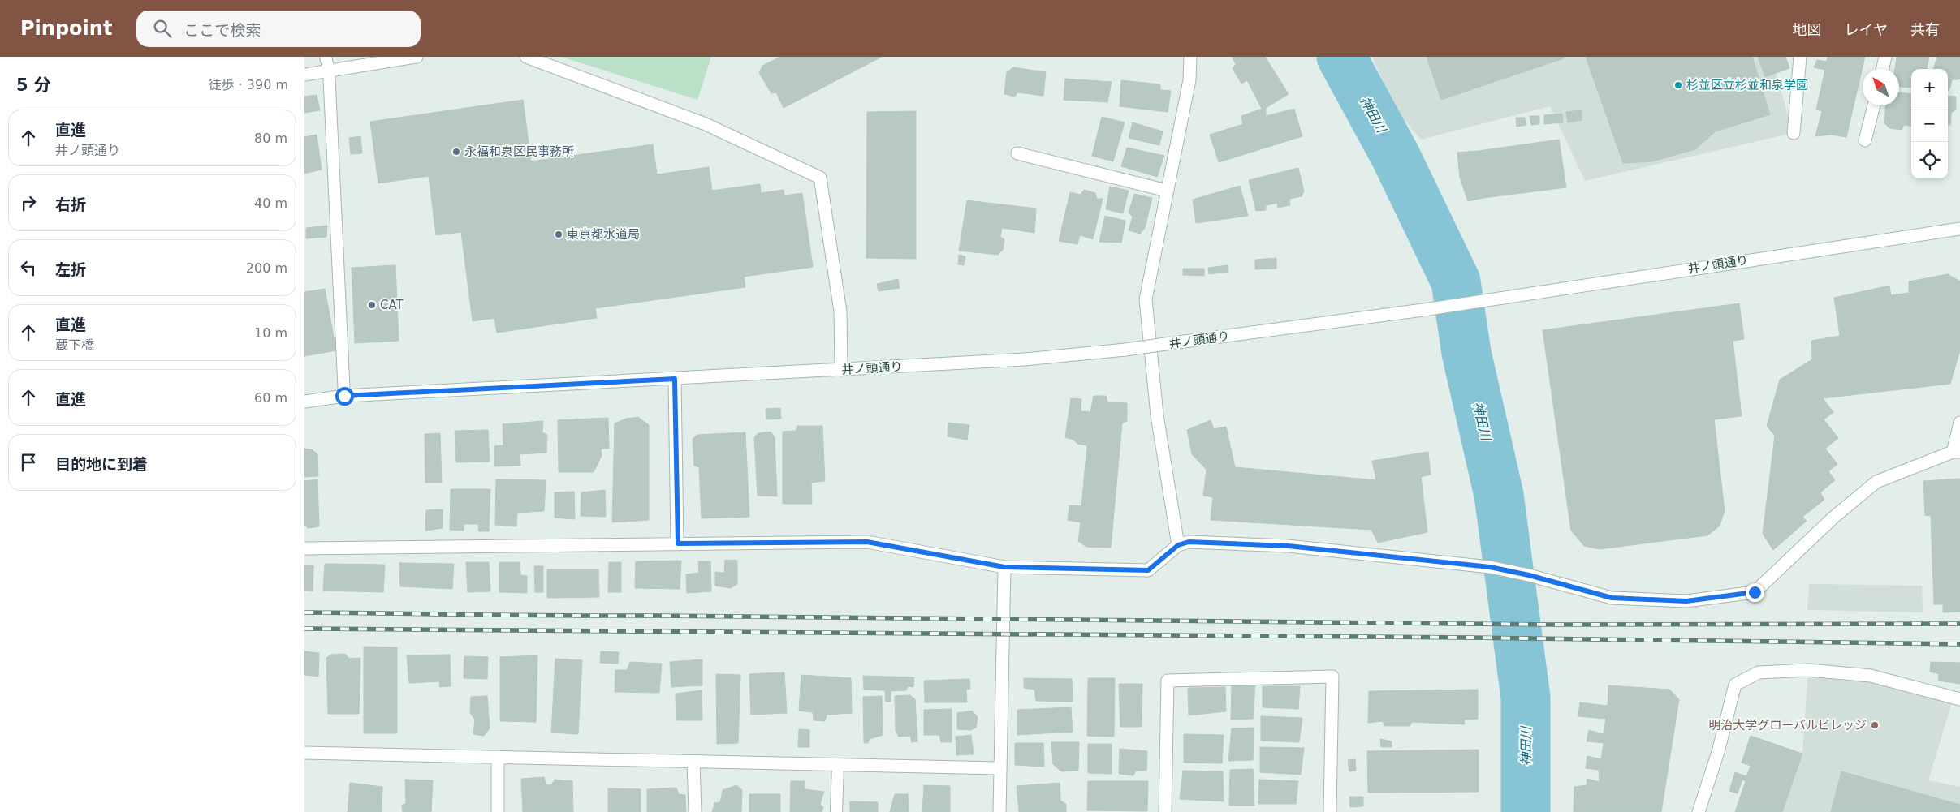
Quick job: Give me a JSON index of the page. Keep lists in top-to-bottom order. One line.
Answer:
{"streets":{"street":["井ノ頭通り"]},"water":["神田川"],"places":["杉並区立杉並和泉学園","永福和泉区民事務所","東京都水道局","CAT","明治大学グローバルビレッジ"],"north":"top left","page":{"header":"Pinpoint","search":"ここで検索","nav":["地図","レイヤ","共有"],"heading":["5 分","徒歩 · 390 m"],"map_buttons":["+","−"],"list":[["直進","井ノ頭通り","80 m"],["右折","40 m"],["左折","200 m"],["直進","蔵下橋","10 m"],["直進","60 m"],"目的地に到着"]}}
